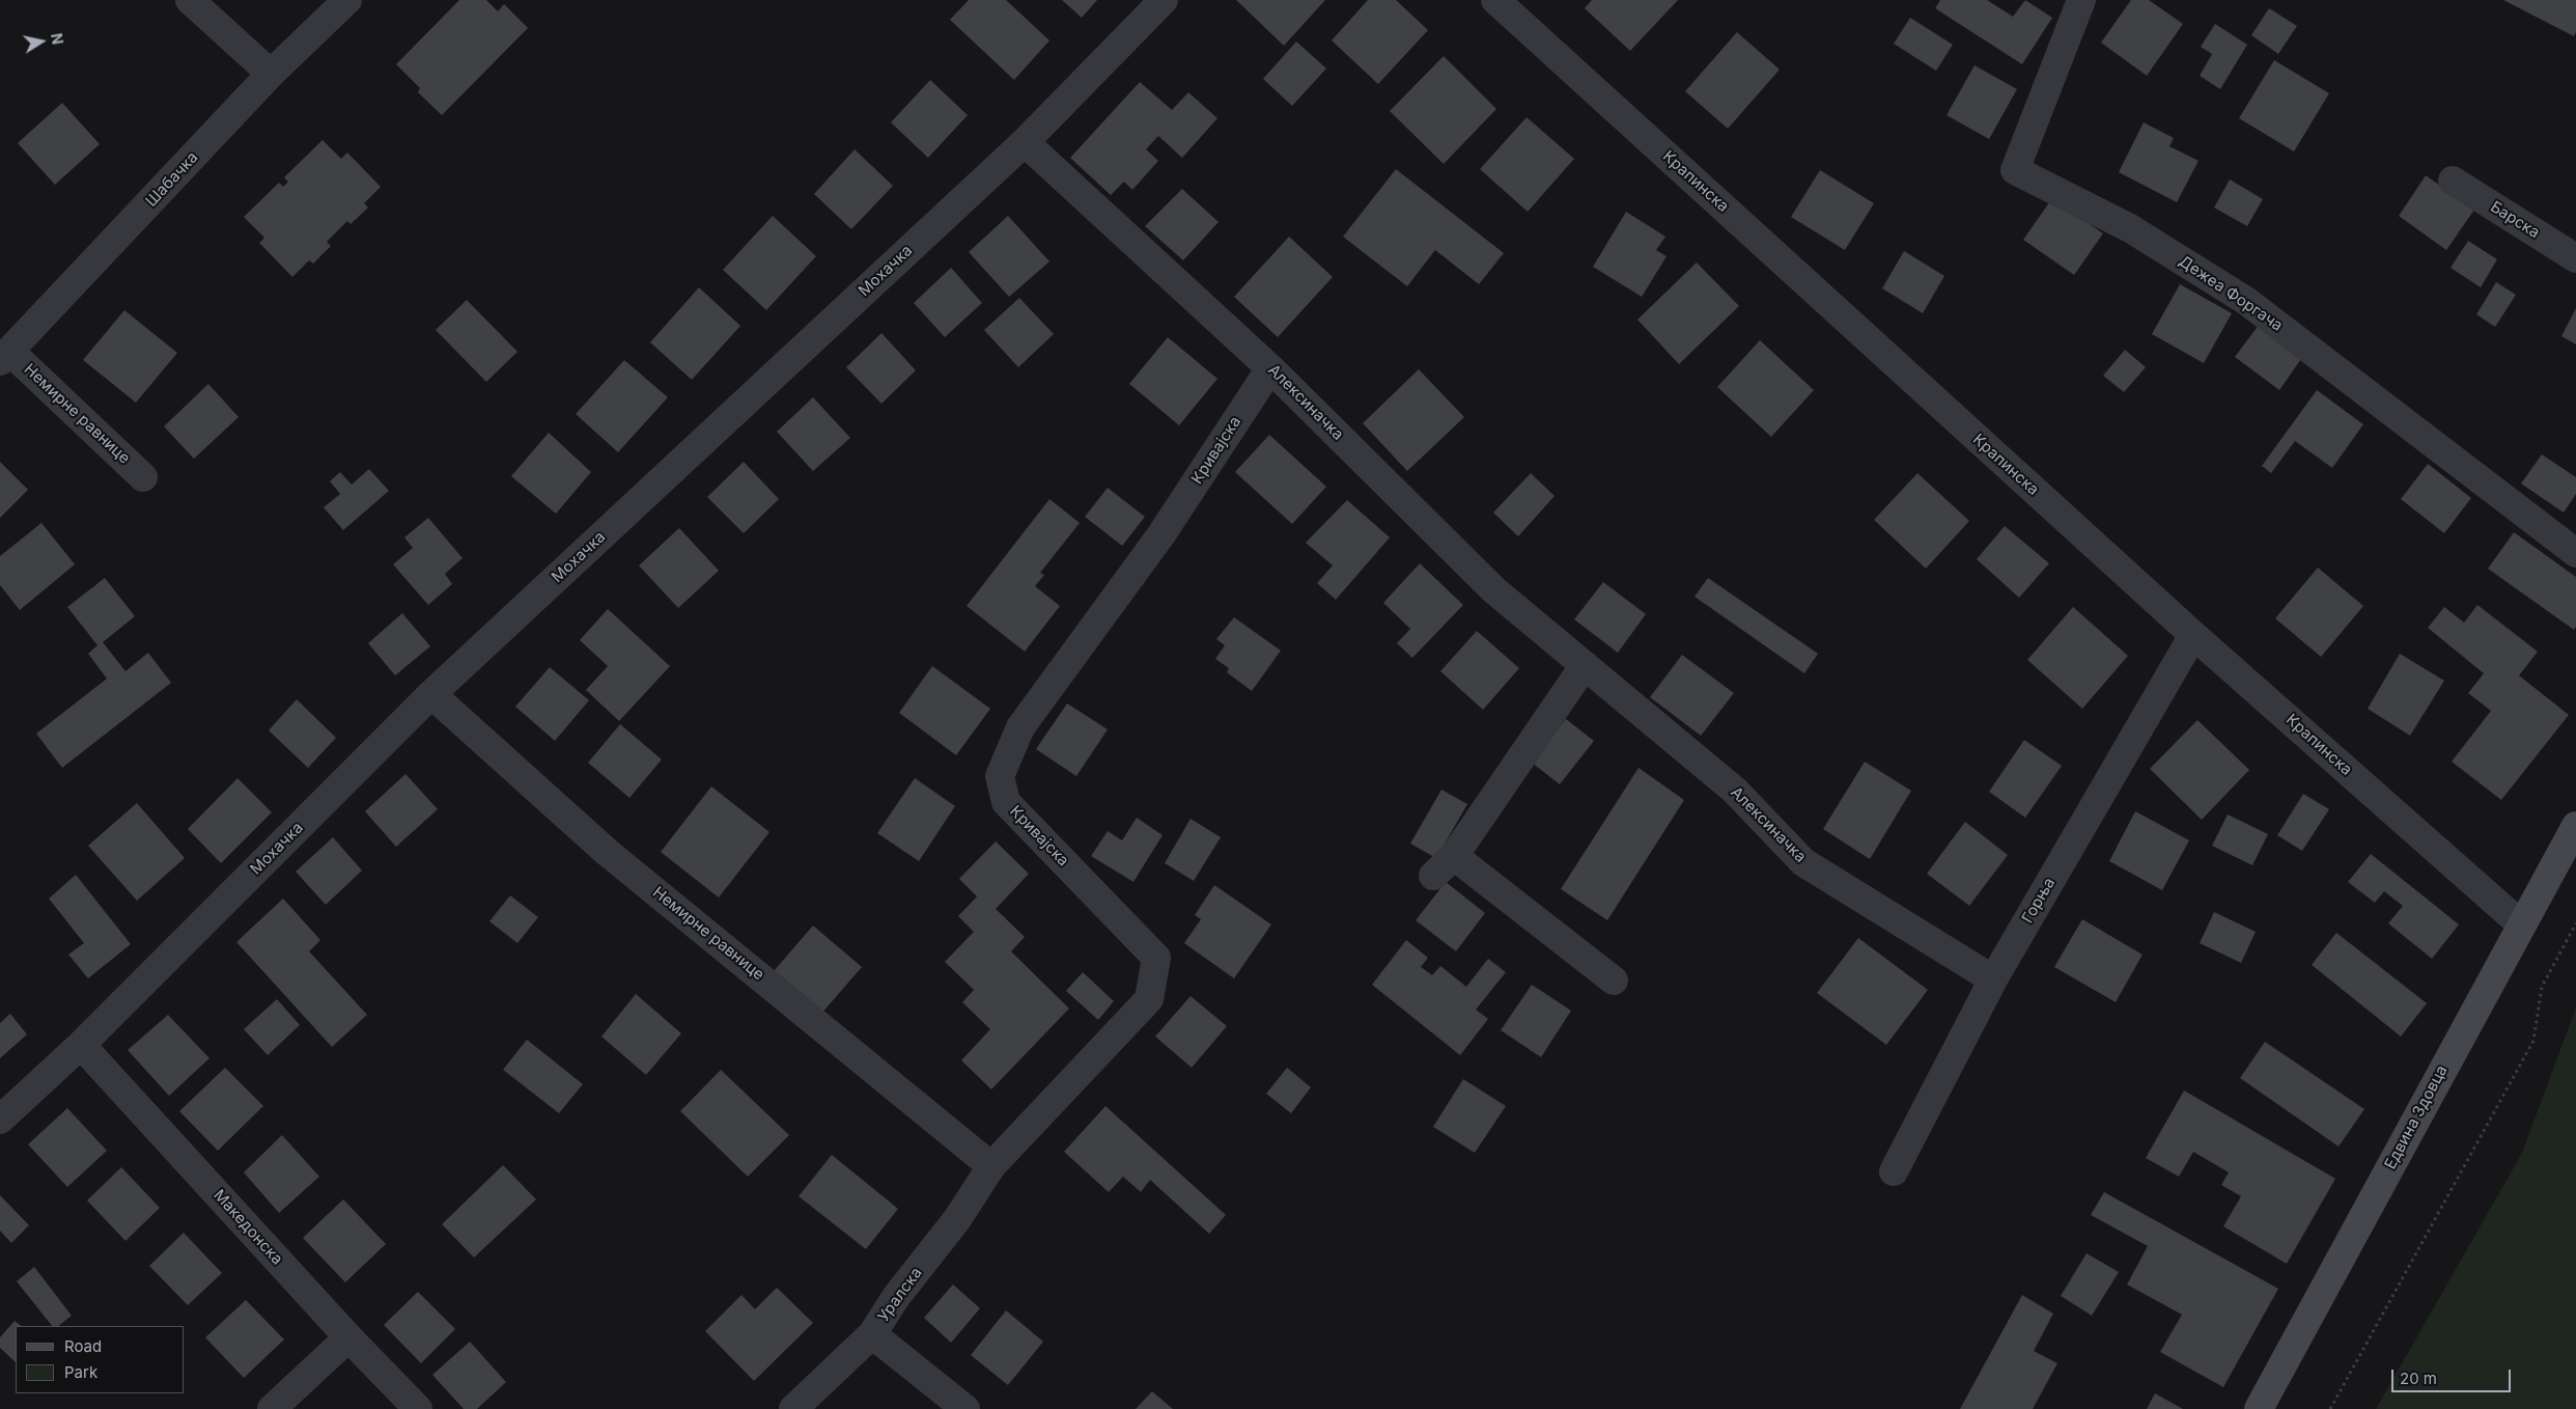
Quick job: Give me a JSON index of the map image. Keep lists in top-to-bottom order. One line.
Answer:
{"streets":{"main road":["Едвина Здовца"],"street":["Шабачка","Крапинска","Барска","Мохачка","Дежеа Форгача","Алексиначка","Немирне равнице","Кривајска","Горња","Македонска","Уралска"]},"crossings":[["Шабачка","Немирне равнице"],["Крапинска","Горња"],["Крапинска","Едвина Здовца"],["Мохачка","Алексиначка"],["Мохачка","Немирне равнице"],["Мохачка","Македонска"],["Алексиначка","Кривајска"],["Алексиначка","Горња"],["Немирне равнице","Кривајска"],["Немирне равнице","Уралска"],["Кривајска","Уралска"]],"legend":["Road","Park"],"scale_bar":"20 m","north":"right"}
